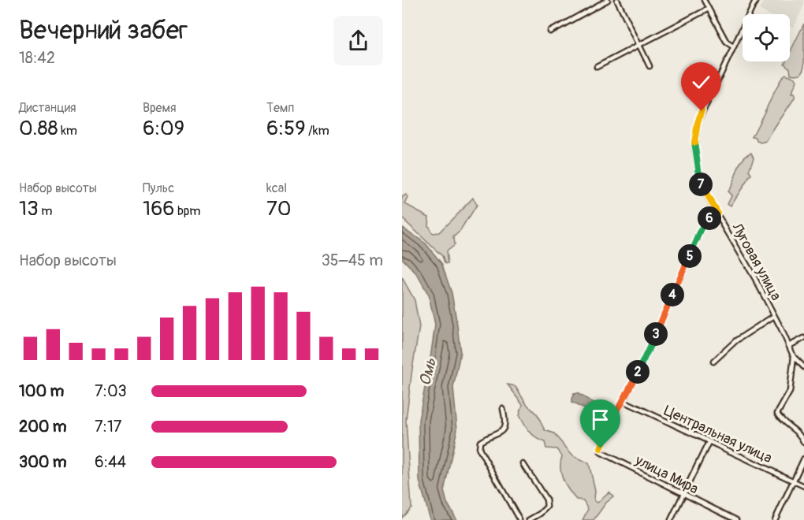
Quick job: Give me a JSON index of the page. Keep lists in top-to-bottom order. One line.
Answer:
{"streets":{"street":["Луговая улица","Центральная улица","улица Мира"]},"crossings":[["Луговая улица","улица Мира"],["Центральная улица","улица Мира"]],"water":["Омь"],"page":{"heading":["Вечерний забег","18:42"],"stats":[["Дистанция","0.88 km"],["Время","6:09"],["Темп","6:59 /km"],["Набор высоты","13 m"],["Пульс","166 bpm"],["kcal","70"]],"pins":["7","6","5","4","3","2"],"chart":["Набор высоты","35–45 m"],"list":[{"name":"100 m","note":"7:03"},{"name":"200 m","note":"7:17"},{"name":"300 m","note":"6:44"}]}}
